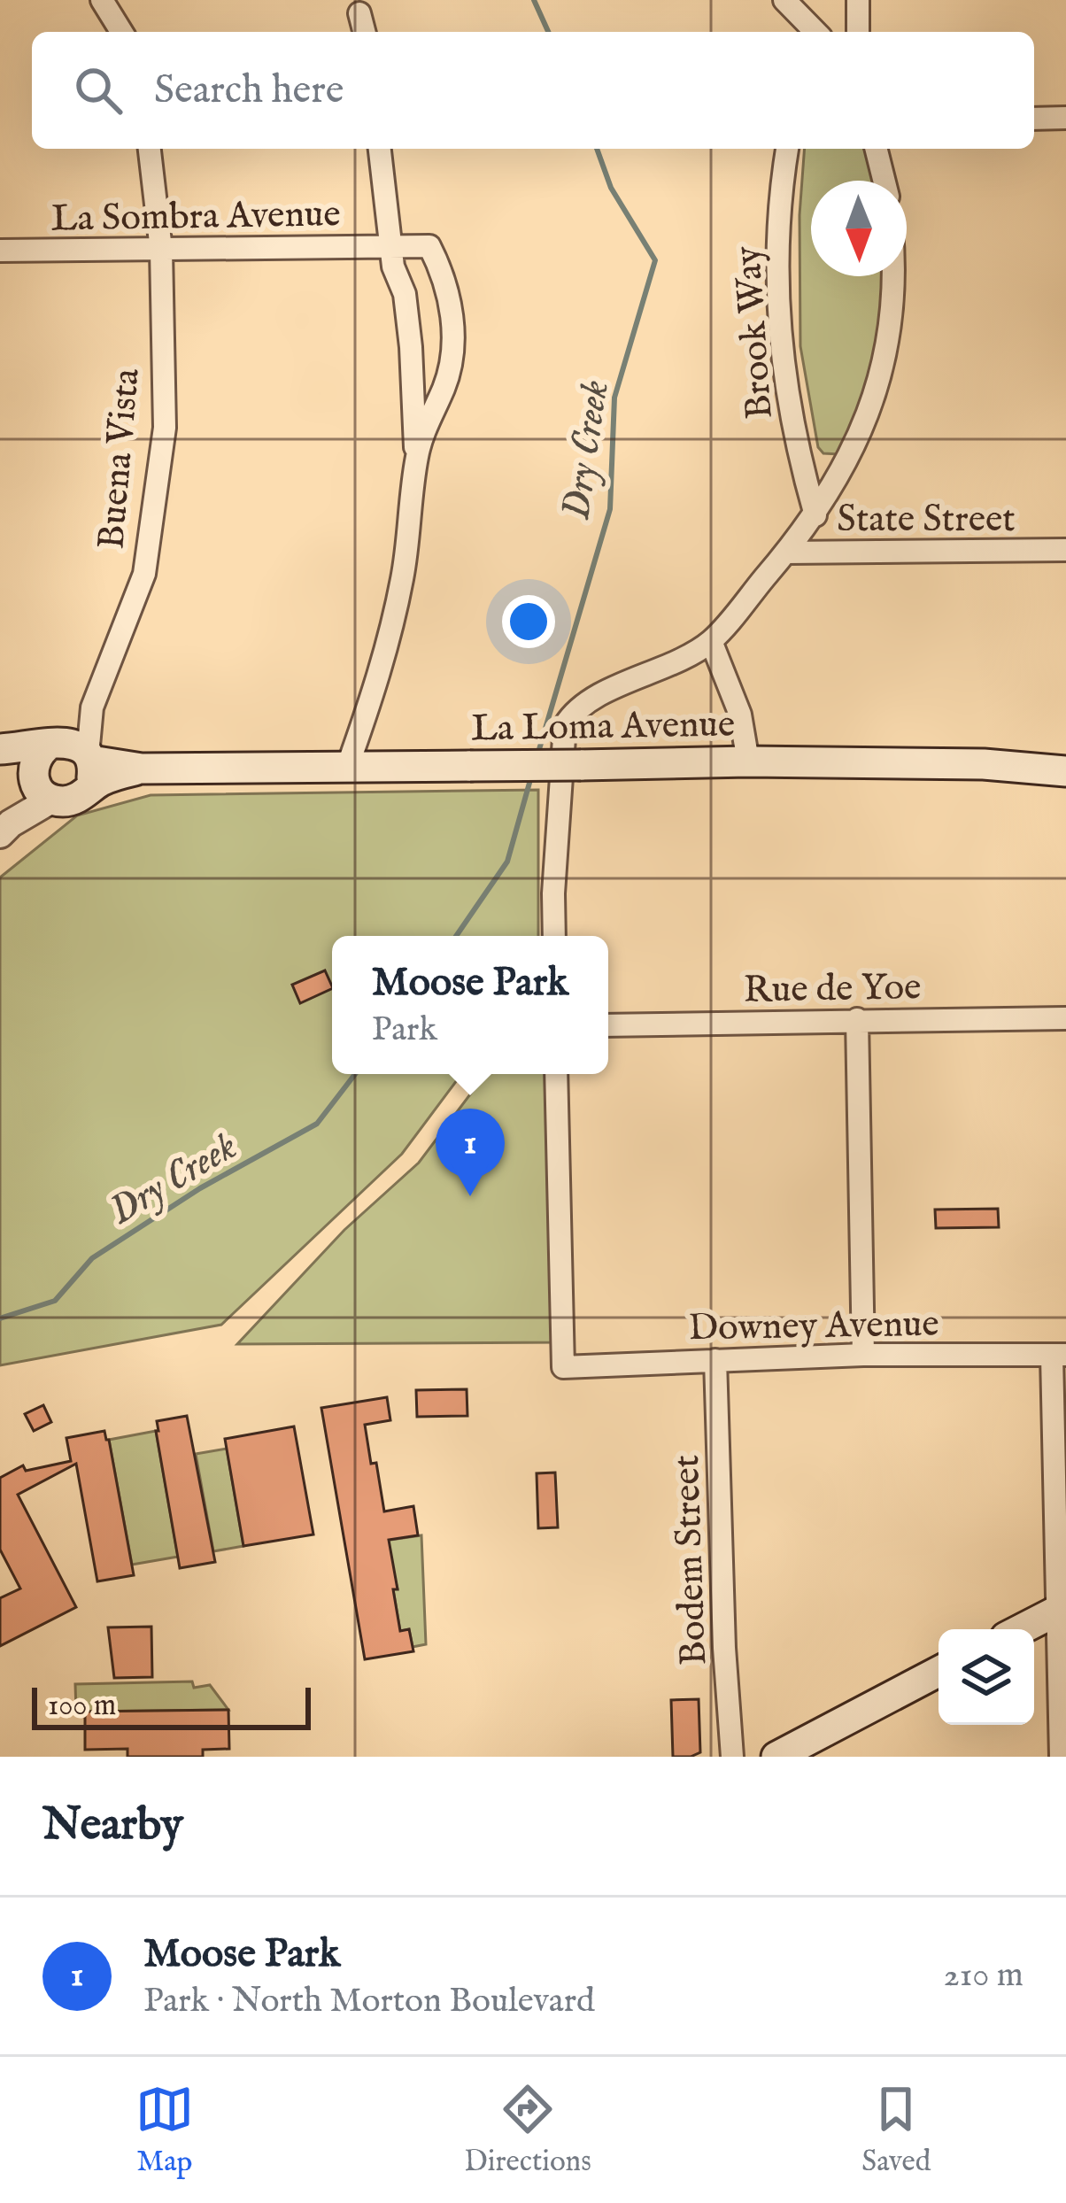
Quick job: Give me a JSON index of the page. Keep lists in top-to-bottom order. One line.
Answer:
{"streets":{"main road":["La Loma Avenue"],"street":["La Sombra Avenue","Brook Way","Buena Vista","State Street","Rue de Yoe","Downey Avenue","Bodem Street"]},"crossings":[["La Sombra Avenue","Buena Vista"],["Buena Vista","La Loma Avenue"],["Downey Avenue","Bodem Street"]],"water":["Dry Creek"],"scale_bar":"100 m","north":"bottom","page":{"search":"Search here","popup":["Moose Park","Park"],"pins":"1","scale":"100 m","heading":"Nearby","list":[{"mark":"1","name":"Moose Park","note":"Park · North Morton Boulevard","value":"210 m"}],"nav":["Map","Directions","Saved"]}}
